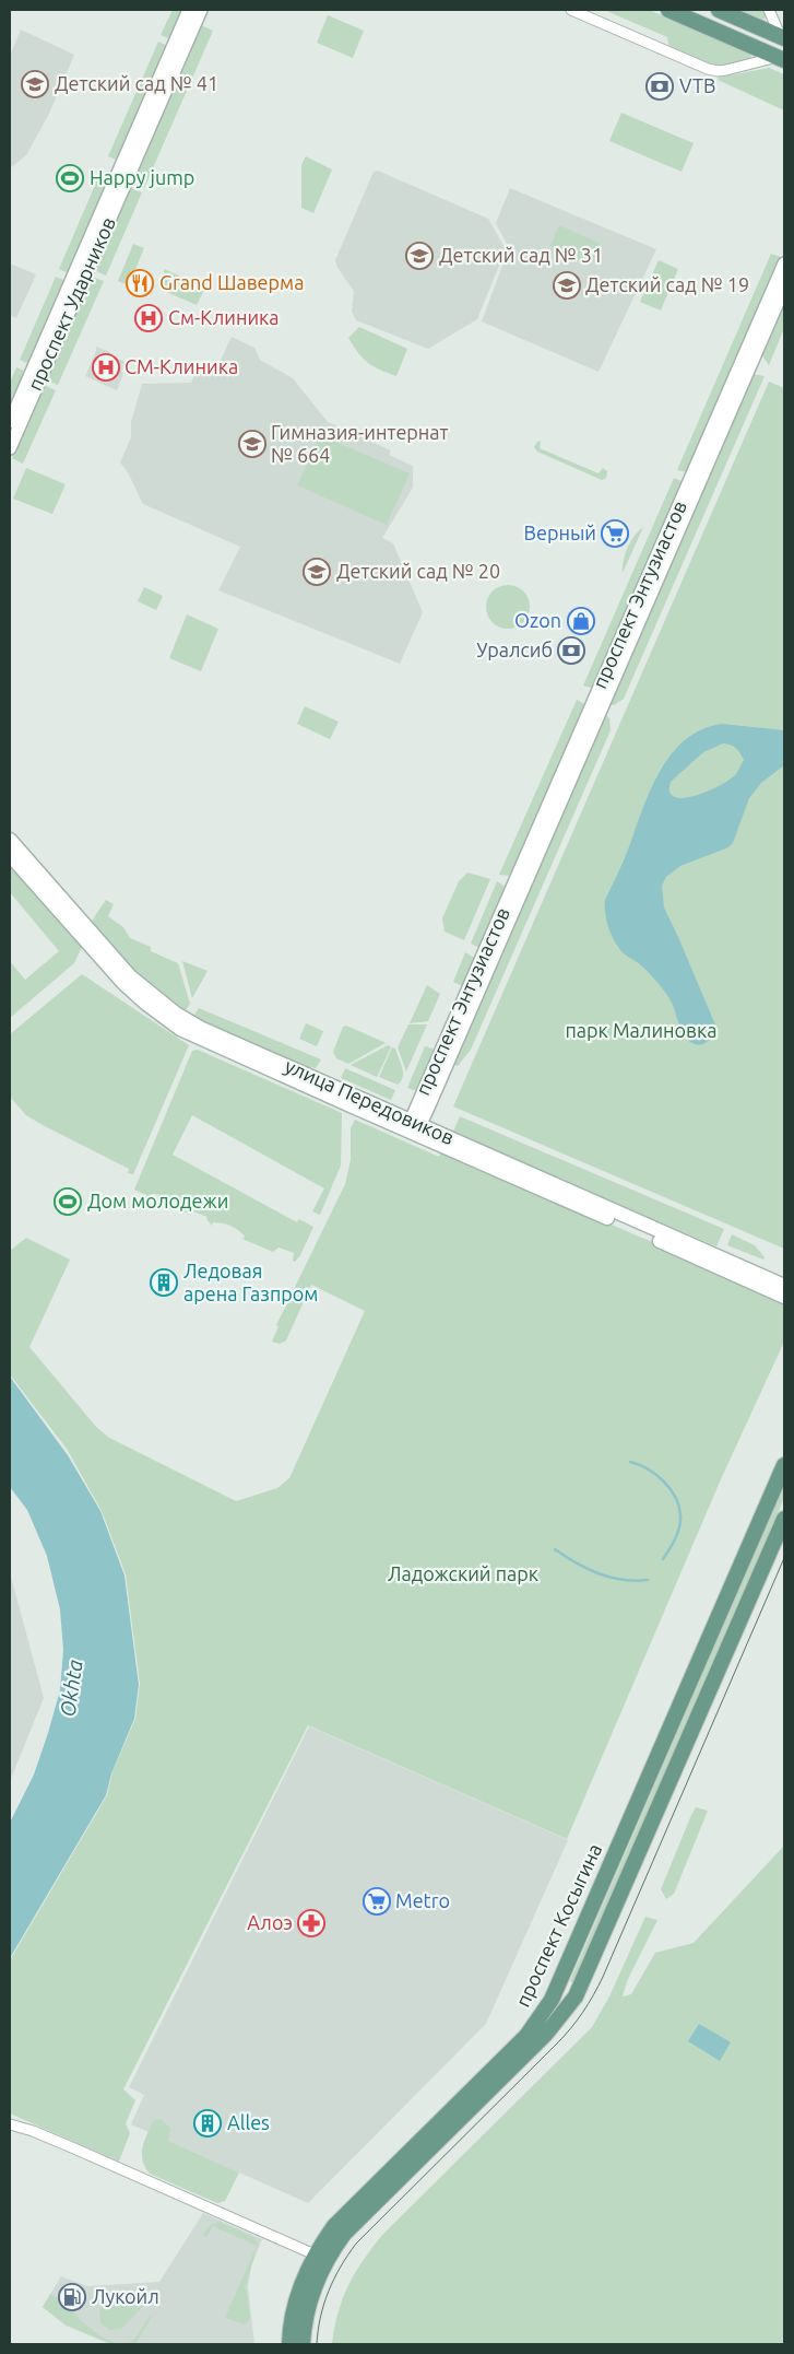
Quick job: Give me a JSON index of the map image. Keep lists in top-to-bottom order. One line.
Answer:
{"streets":{"main road":["улица Передовиков","проспект Косыгина"],"street":["проспект Ударников","проспект Энтузиастов"]},"crossings":[["проспект Энтузиастов","улица Передовиков"]],"water":["Okhta"],"parks":["парк Малиновка","Ладожский парк"],"places":{"school or university":["Детский сад № 41","Детский сад № 31","Детский сад № 19","Гимназия-интернат № 664","Детский сад № 20"],"bank":["VTB","Уралсиб"],"sports":["Happy jump","Дом молодежи"],"restaurant":["Grand Шаверма"],"hospital":["См-Клиника","СМ-Клиника"],"supermarket":["Верный","Metro"],"shop":["Ozon"],"building":["Ледовая арена Газпром","Alles"],"pharmacy":["Алоэ"],"fuel station":["Лукойл"]}}
